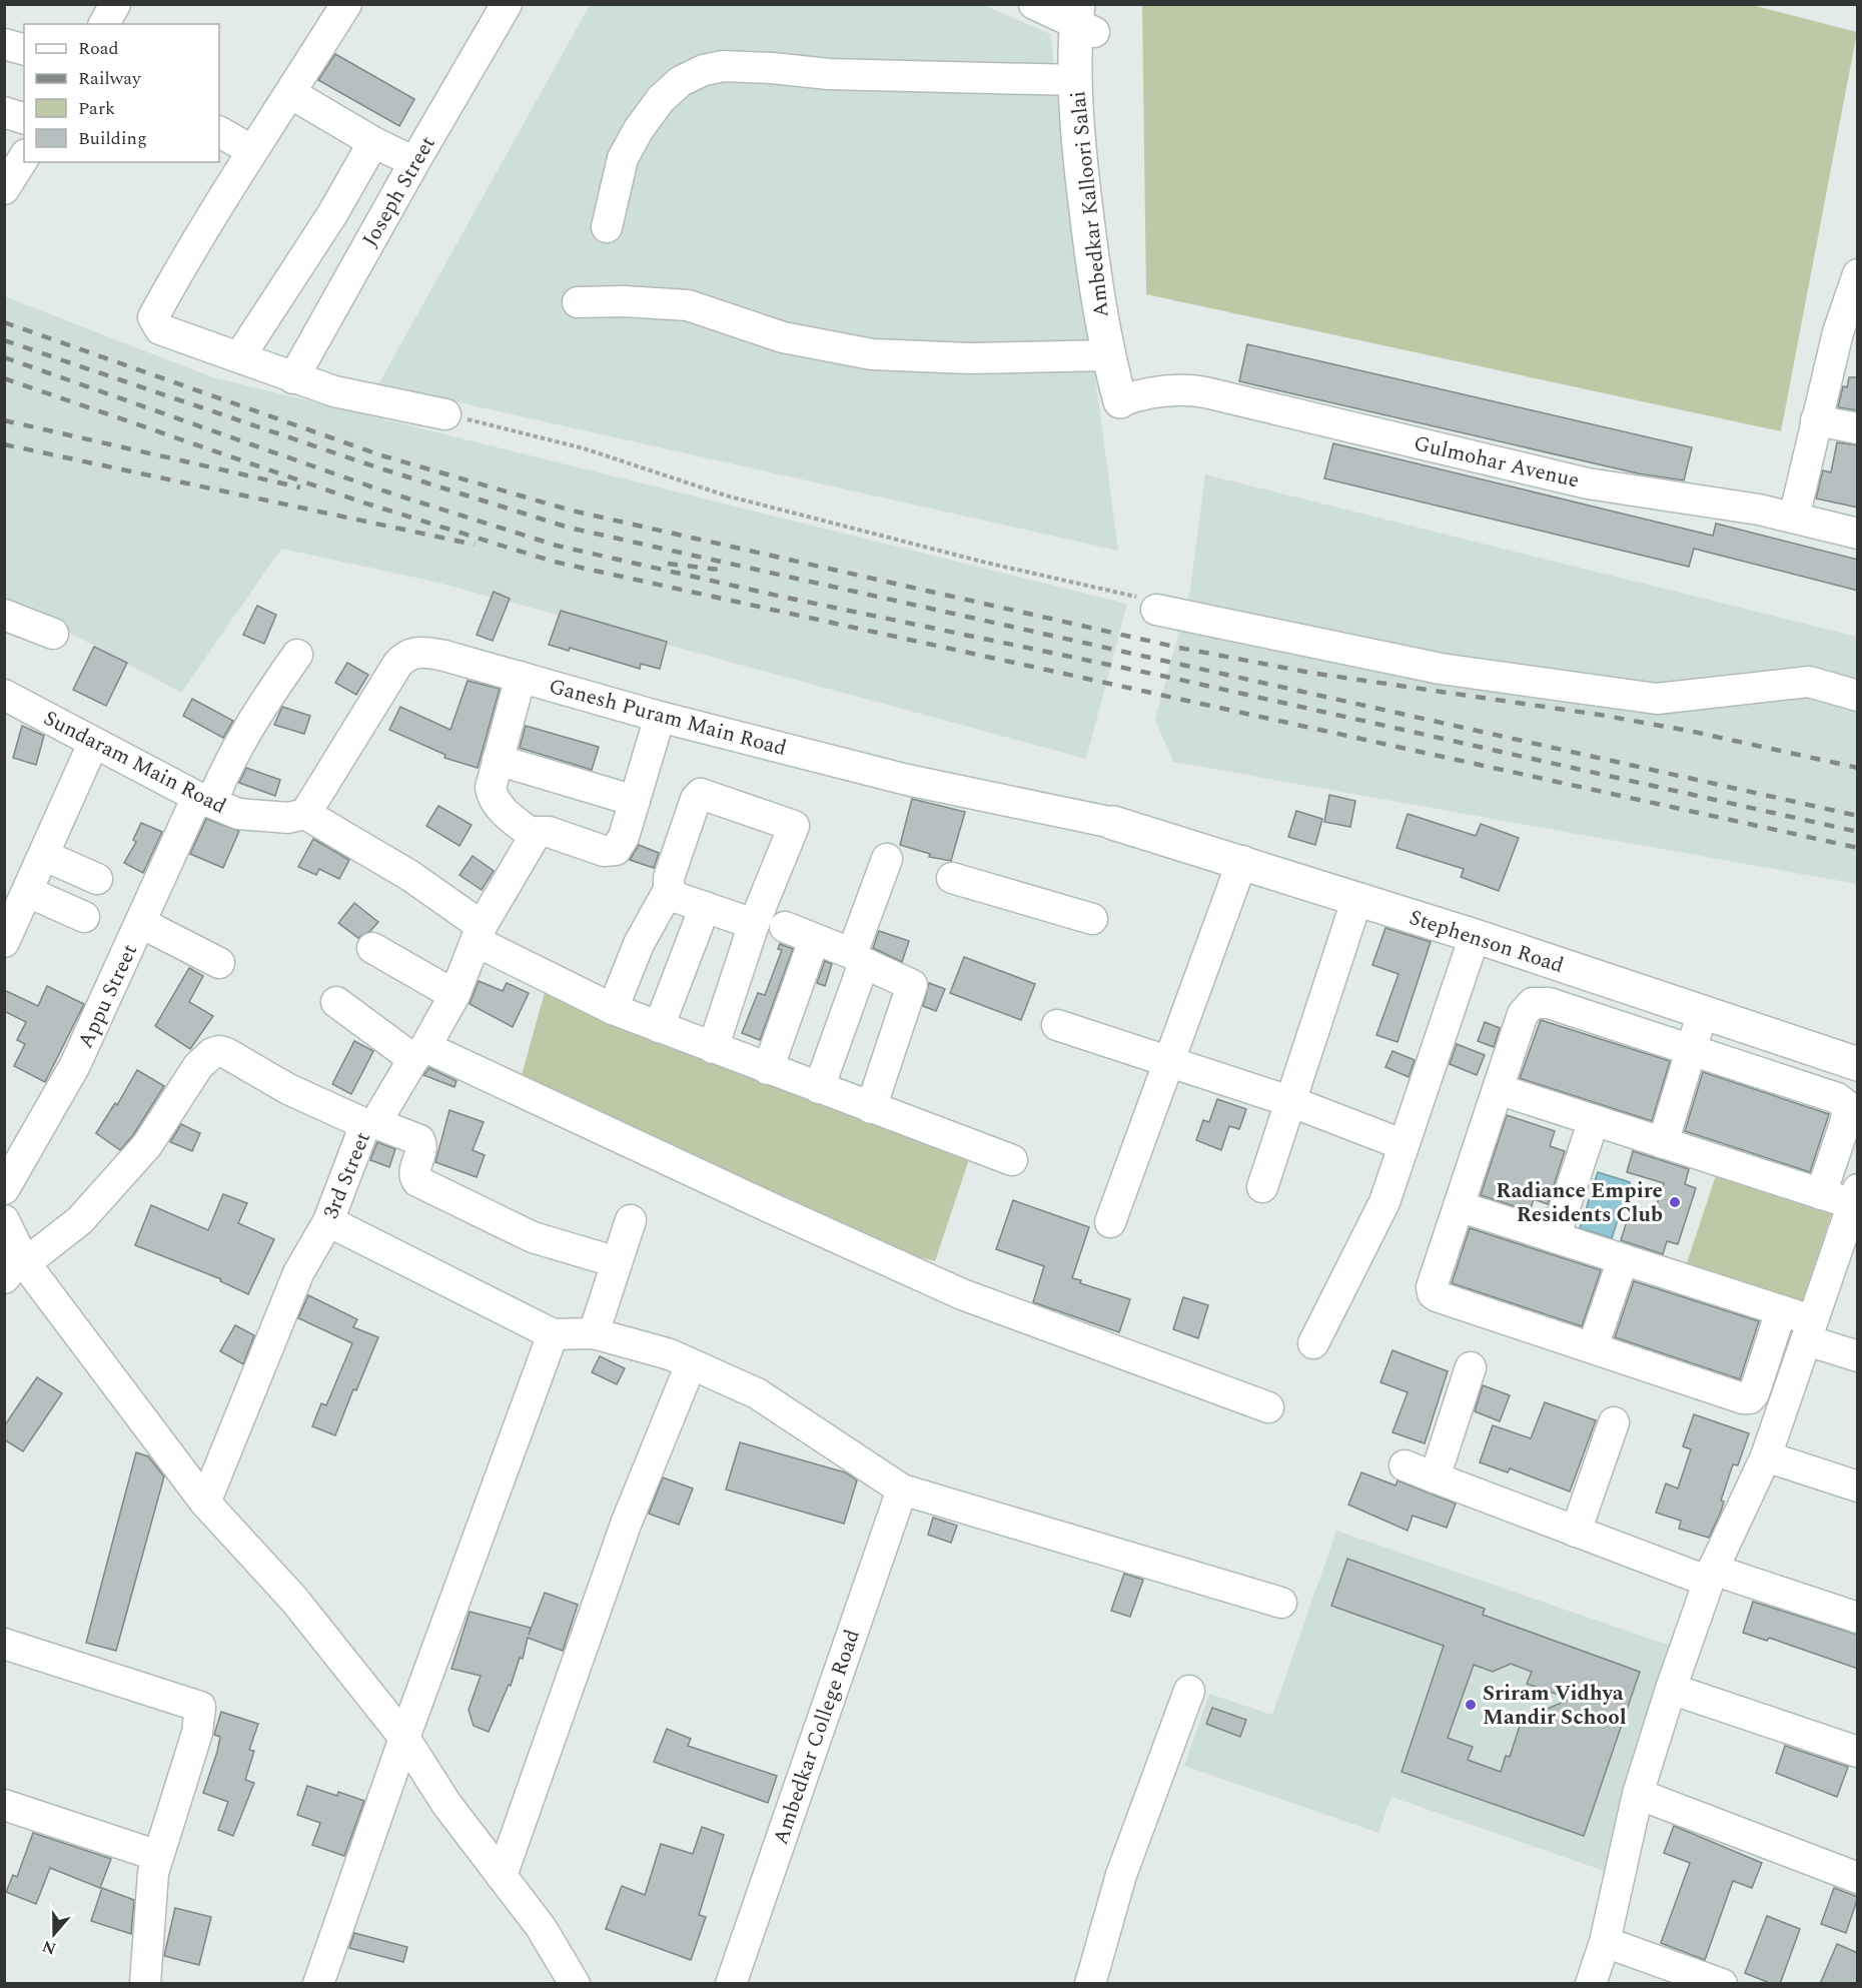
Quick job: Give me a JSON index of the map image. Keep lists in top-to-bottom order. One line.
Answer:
{"streets":{"main road":["Ambedkar Kalloori Salai","Stephenson Road"],"street":["Joseph Street","Gulmohar Avenue","Ganesh Puram Main Road","Sundaram Main Road","Appu Street","3rd Street","Ambedkar College Road"]},"crossings":[["Ambedkar Kalloori Salai","Gulmohar Avenue"],["Ganesh Puram Main Road","Sundaram Main Road"],["Ganesh Puram Main Road","Stephenson Road"],["Sundaram Main Road","Appu Street"]],"places":["Radiance Empire Residents Club","Sriram Vidhya Mandir School"],"legend":["Road","Railway","Park","Building"],"north":"bottom"}
